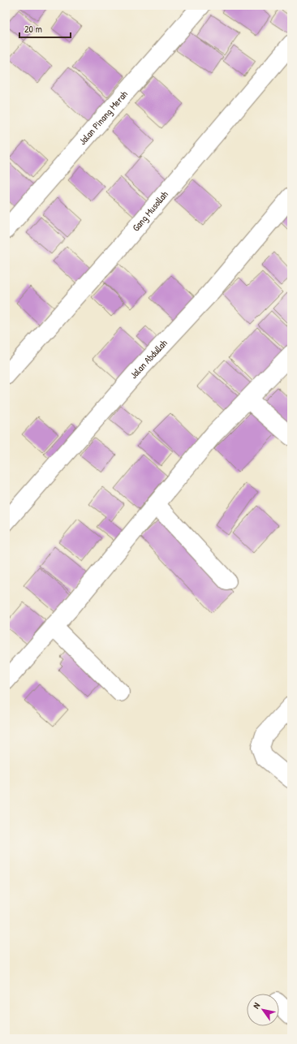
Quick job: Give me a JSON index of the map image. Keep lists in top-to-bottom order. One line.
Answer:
{"streets":{"street":["Jalan Pinang Merah","Gang Musollah","Jalan Abdullah"]},"scale_bar":"20 m","north":"top left"}
